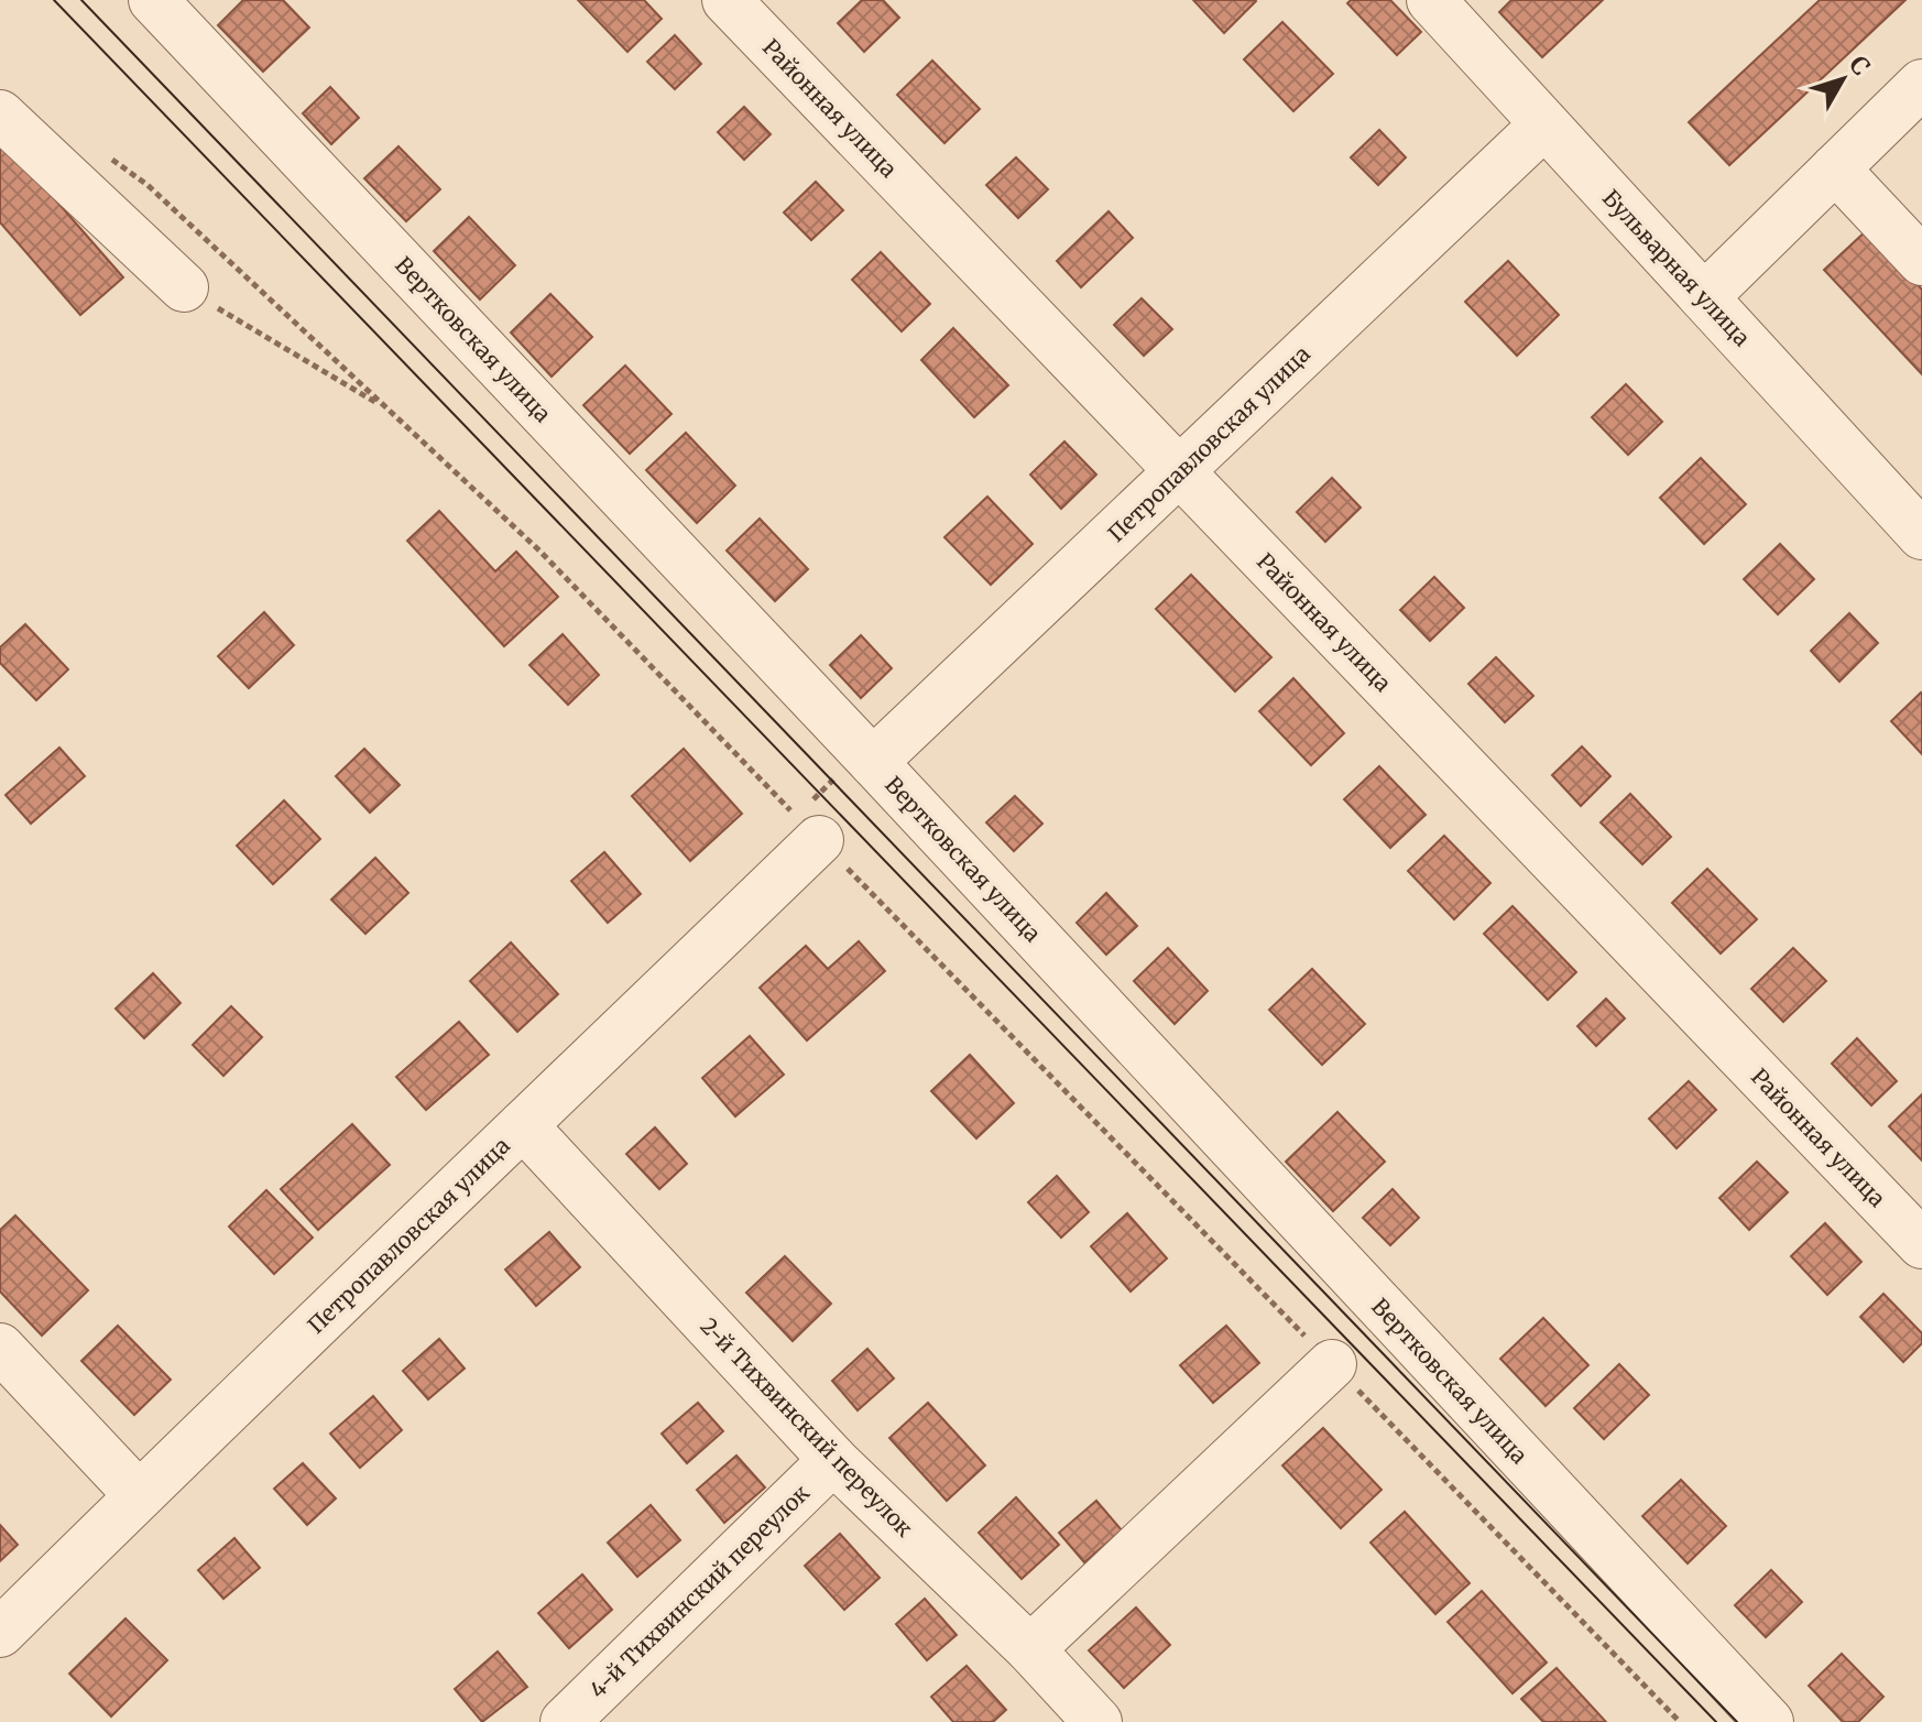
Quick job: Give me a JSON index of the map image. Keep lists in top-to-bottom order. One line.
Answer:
{"streets":{"street":["Районная улица","Бульварная улица","Вертковская улица","Петропавловская улица","2-й Тихвинский переулок","4-й Тихвинский переулок"]},"crossings":[["Районная улица","Петропавловская улица"],["Бульварная улица","Петропавловская улица"],["Вертковская улица","Петропавловская улица"],["Петропавловская улица","2-й Тихвинский переулок"],["2-й Тихвинский переулок","4-й Тихвинский переулок"]],"north":"top right"}
